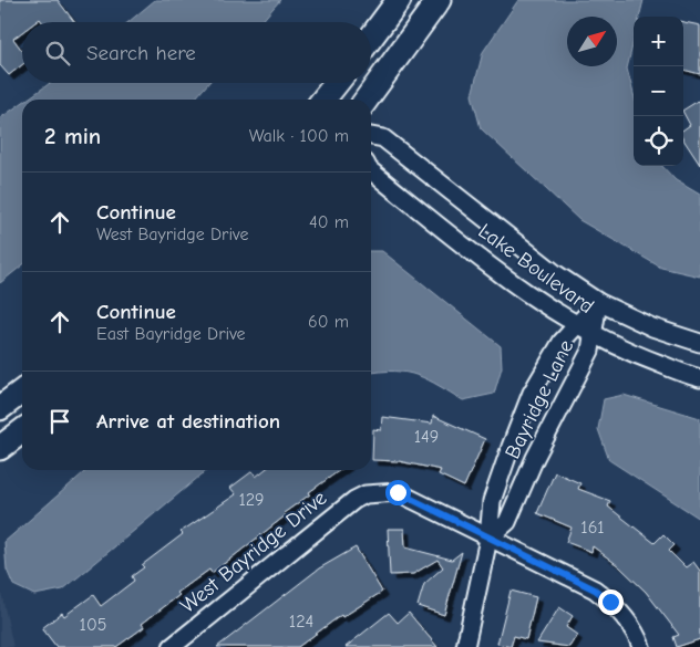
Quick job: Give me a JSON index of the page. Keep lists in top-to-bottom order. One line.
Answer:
{"streets":{"street":["Lake Boulevard","Bayridge Lane","West Bayridge Drive"]},"crossings":[["Lake Boulevard","Bayridge Lane"],["Bayridge Lane","West Bayridge Drive"]],"house_numbers":["149","129","161","124","105"],"north":"top right","page":{"map_buttons":["+","−"],"search":"Search here","heading":["2 min","Walk · 100 m"],"list":[["Continue","West Bayridge Drive","40 m"],["Continue","East Bayridge Drive","60 m"],"Arrive at destination"]}}
